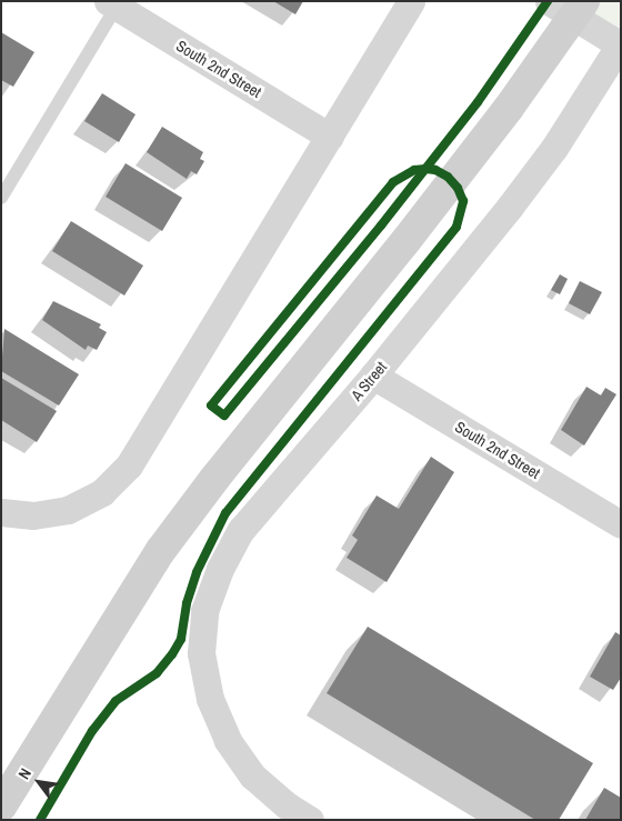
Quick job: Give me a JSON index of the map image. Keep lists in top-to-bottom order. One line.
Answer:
{"streets":{"street":["South 2nd Street","A Street"]},"crossings":[["South 2nd Street","A Street"]],"north":"top left"}
